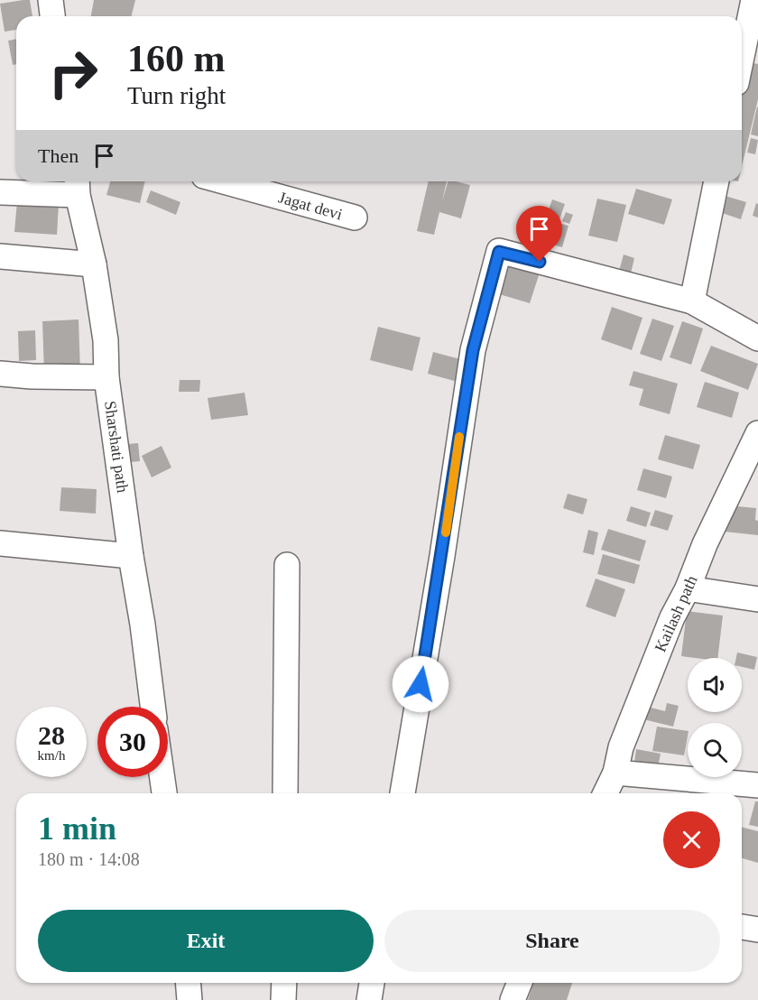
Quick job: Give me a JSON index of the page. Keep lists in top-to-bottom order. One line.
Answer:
{"streets":{"street":["Jagat devi","Sharshati path","Kailash path"]},"page":{"turn":["160 m","Turn right"],"then":"Then","speed":"28 km/h","limit":"30","heading":["1 min","180 m · 14:08"],"buttons":["Exit","Share"]}}
